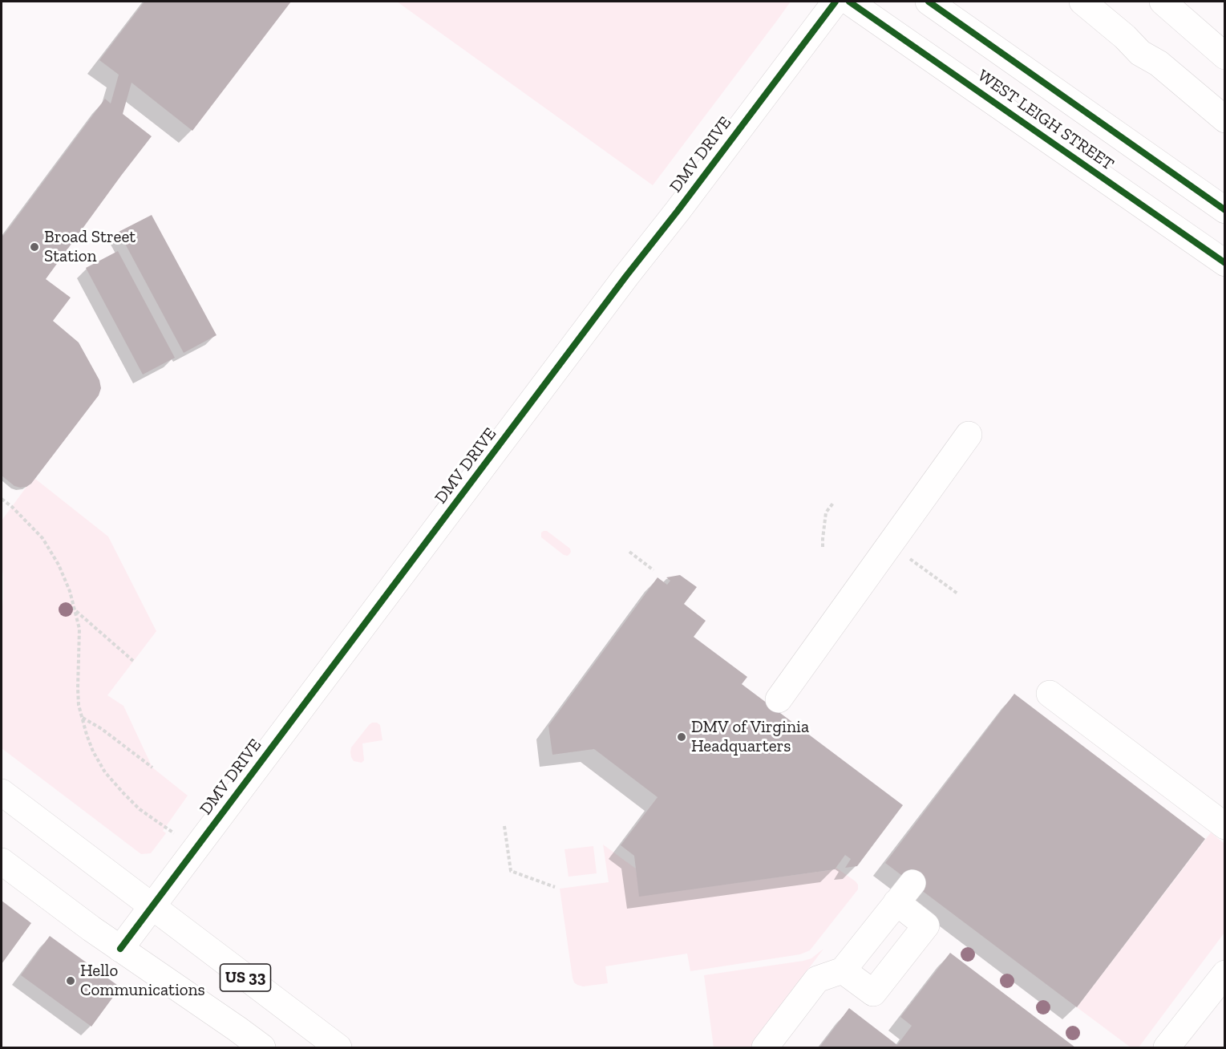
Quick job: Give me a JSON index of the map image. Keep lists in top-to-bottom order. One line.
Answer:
{"streets":{"street":["WEST LEIGH STREET","DMV DRIVE","US 33"]},"crossings":[["DMV DRIVE","US 33"]],"places":["Broad Street Station","DMV of Virginia Headquarters","Hello Communications"]}
